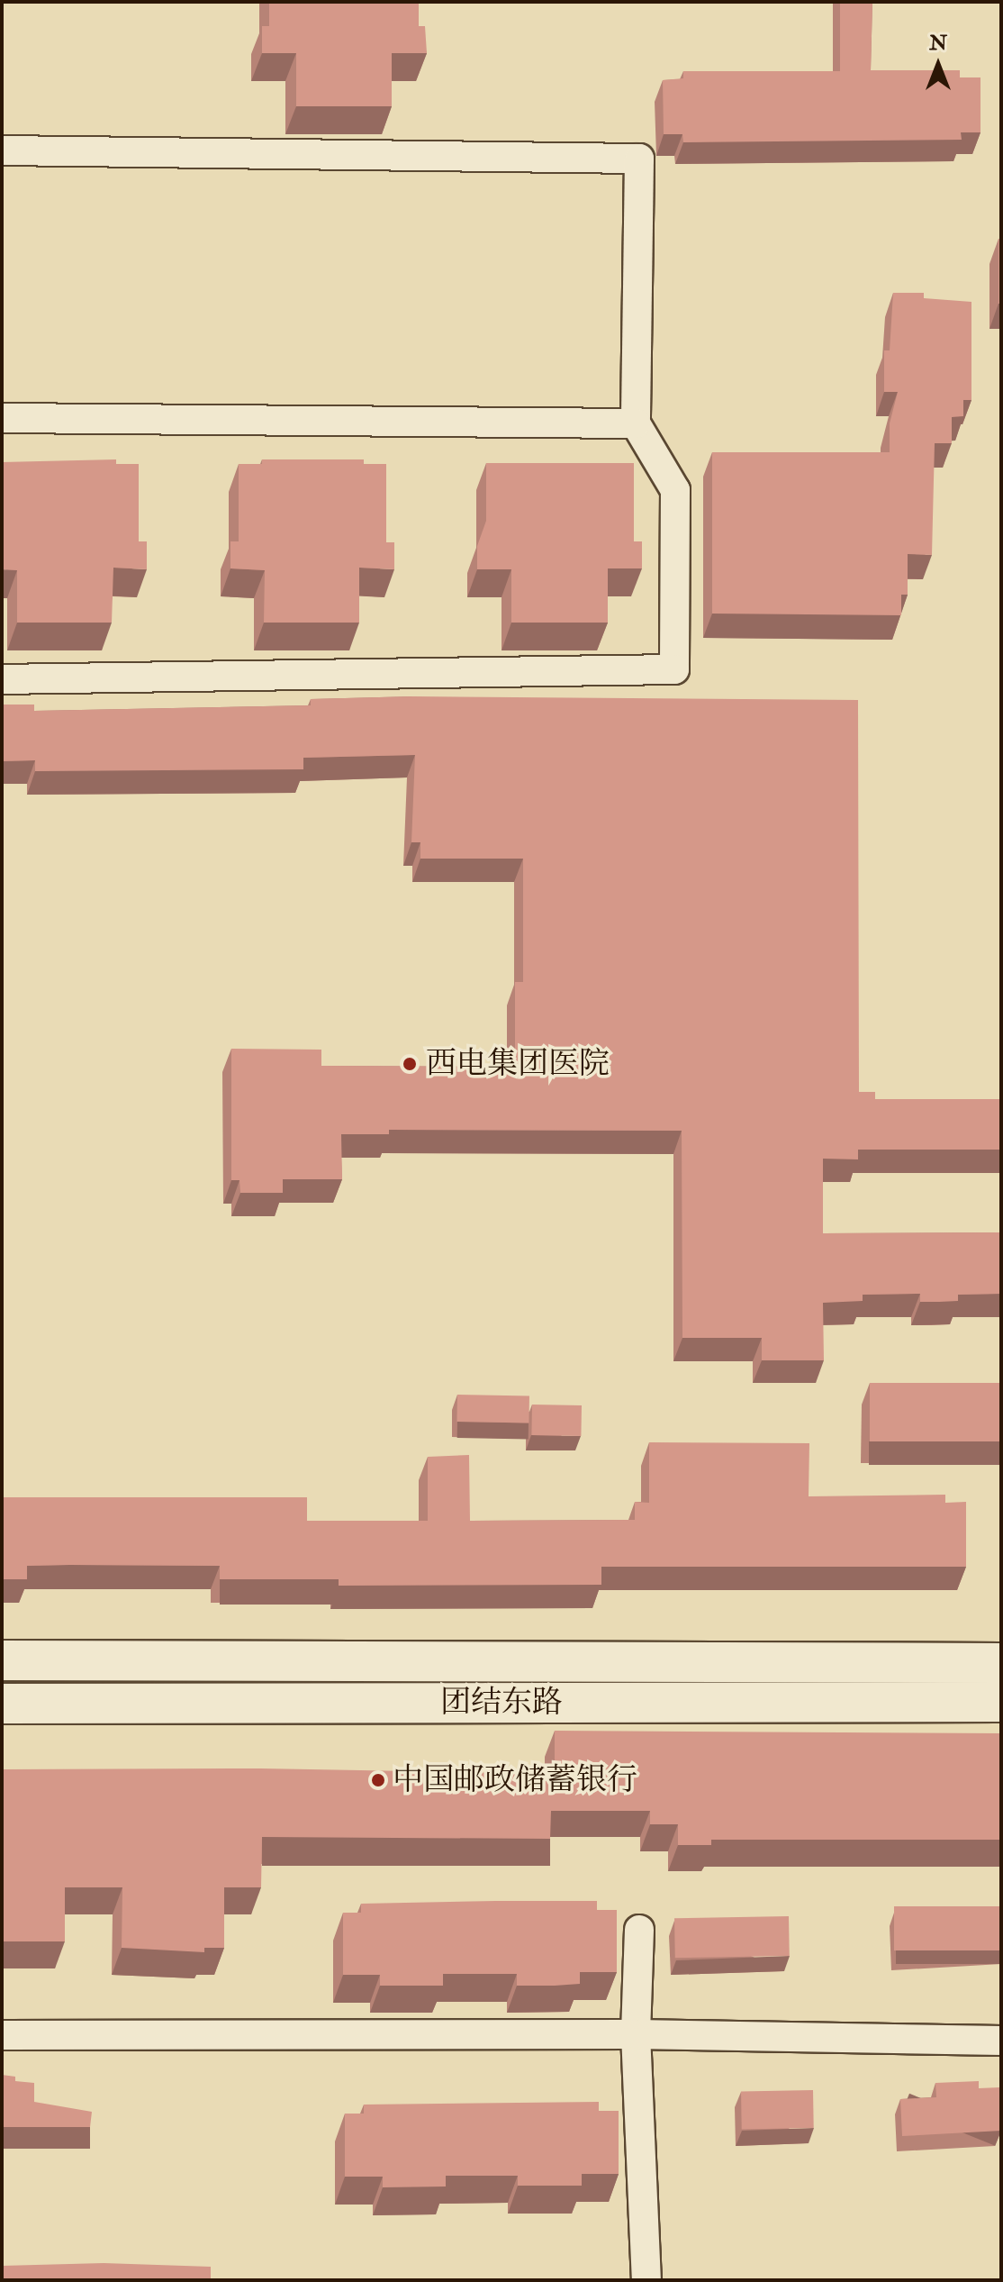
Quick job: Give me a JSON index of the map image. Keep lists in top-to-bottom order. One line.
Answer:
{"streets":{"street":["团结东路"]},"places":["西电集团医院","中国邮政储蓄银行"],"north":"top"}
